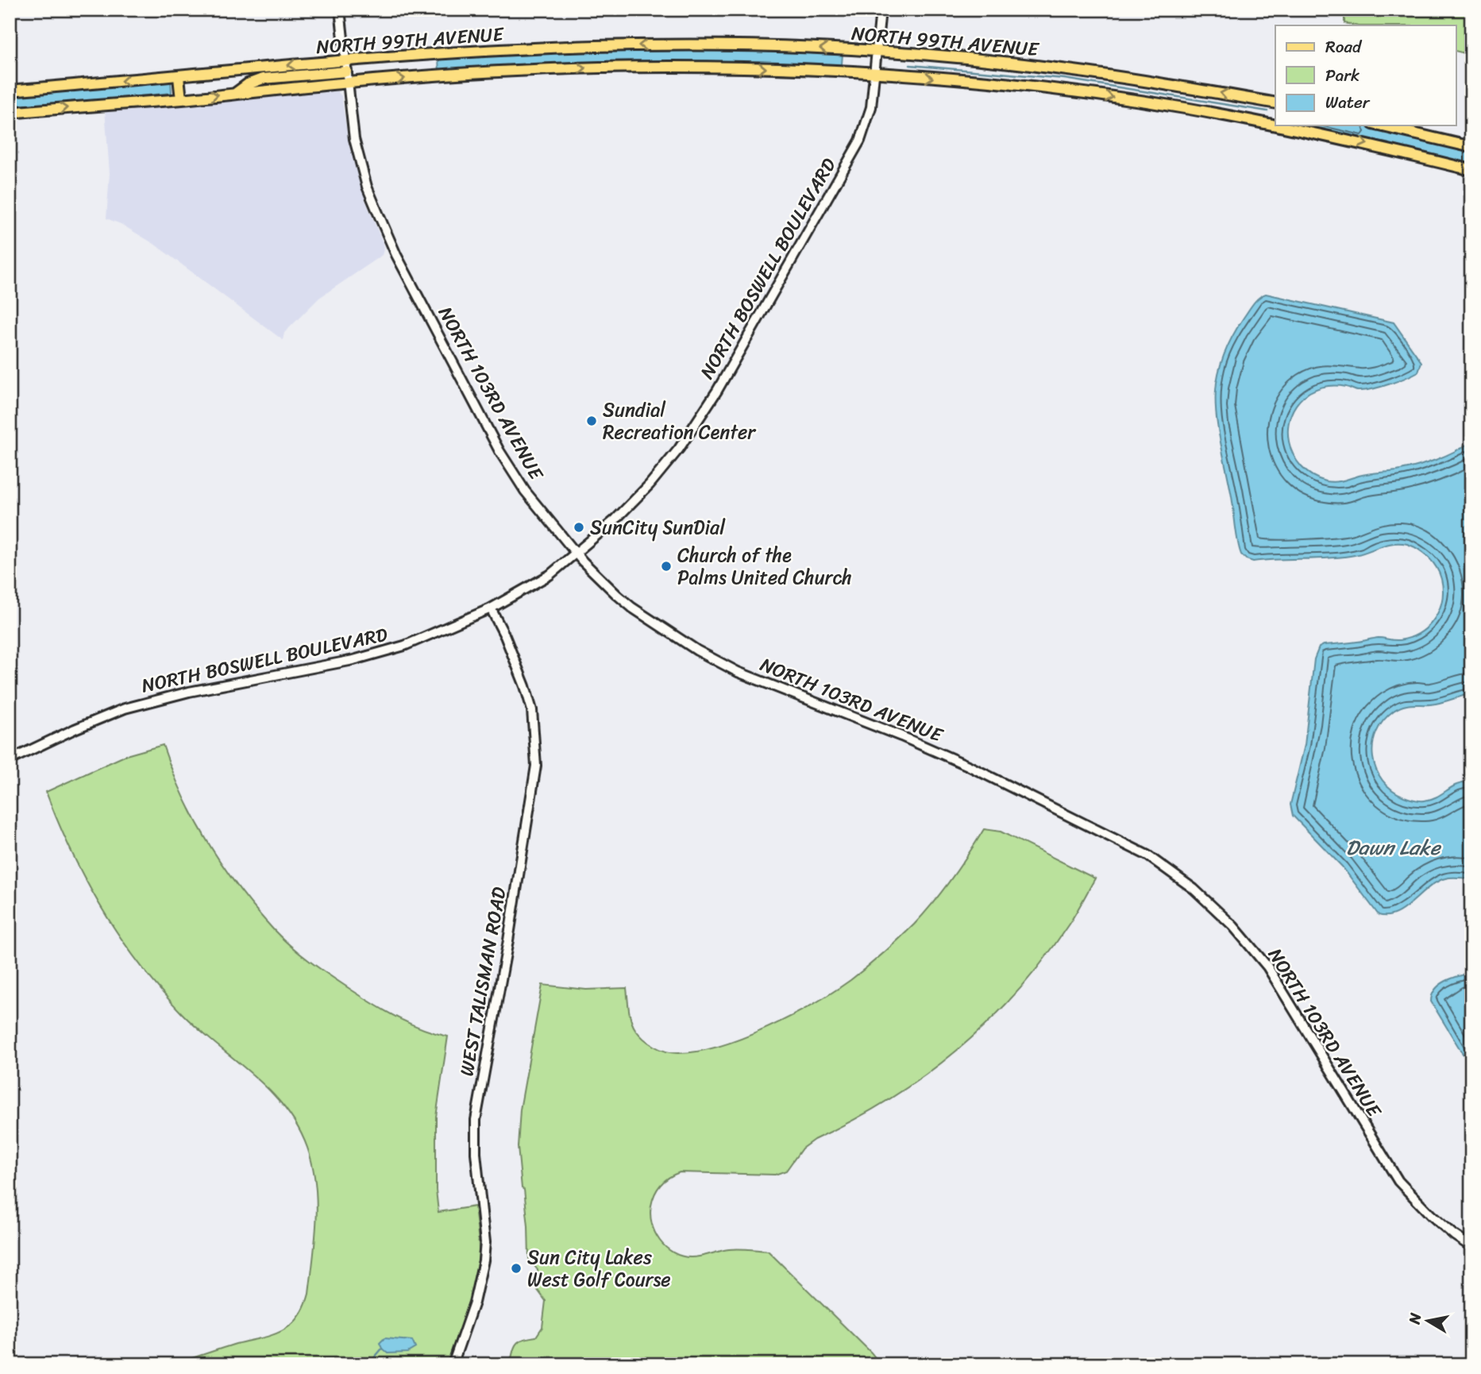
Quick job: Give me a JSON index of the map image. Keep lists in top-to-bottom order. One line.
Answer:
{"streets":{"main road":["NORTH 99TH AVENUE"],"street":["NORTH BOSWELL BOULEVARD","NORTH 103RD AVENUE","WEST TALISMAN ROAD"]},"crossings":[["NORTH 99TH AVENUE","NORTH BOSWELL BOULEVARD"],["NORTH 99TH AVENUE","NORTH 103RD AVENUE"],["NORTH BOSWELL BOULEVARD","NORTH 103RD AVENUE"],["NORTH BOSWELL BOULEVARD","WEST TALISMAN ROAD"]],"water":["Dawn Lake"],"places":["Sundial Recreation Center","SunCity SunDial","Church of the Palms United Church","Sun City Lakes West Golf Course"],"legend":["Road","Park","Water"],"north":"left"}
